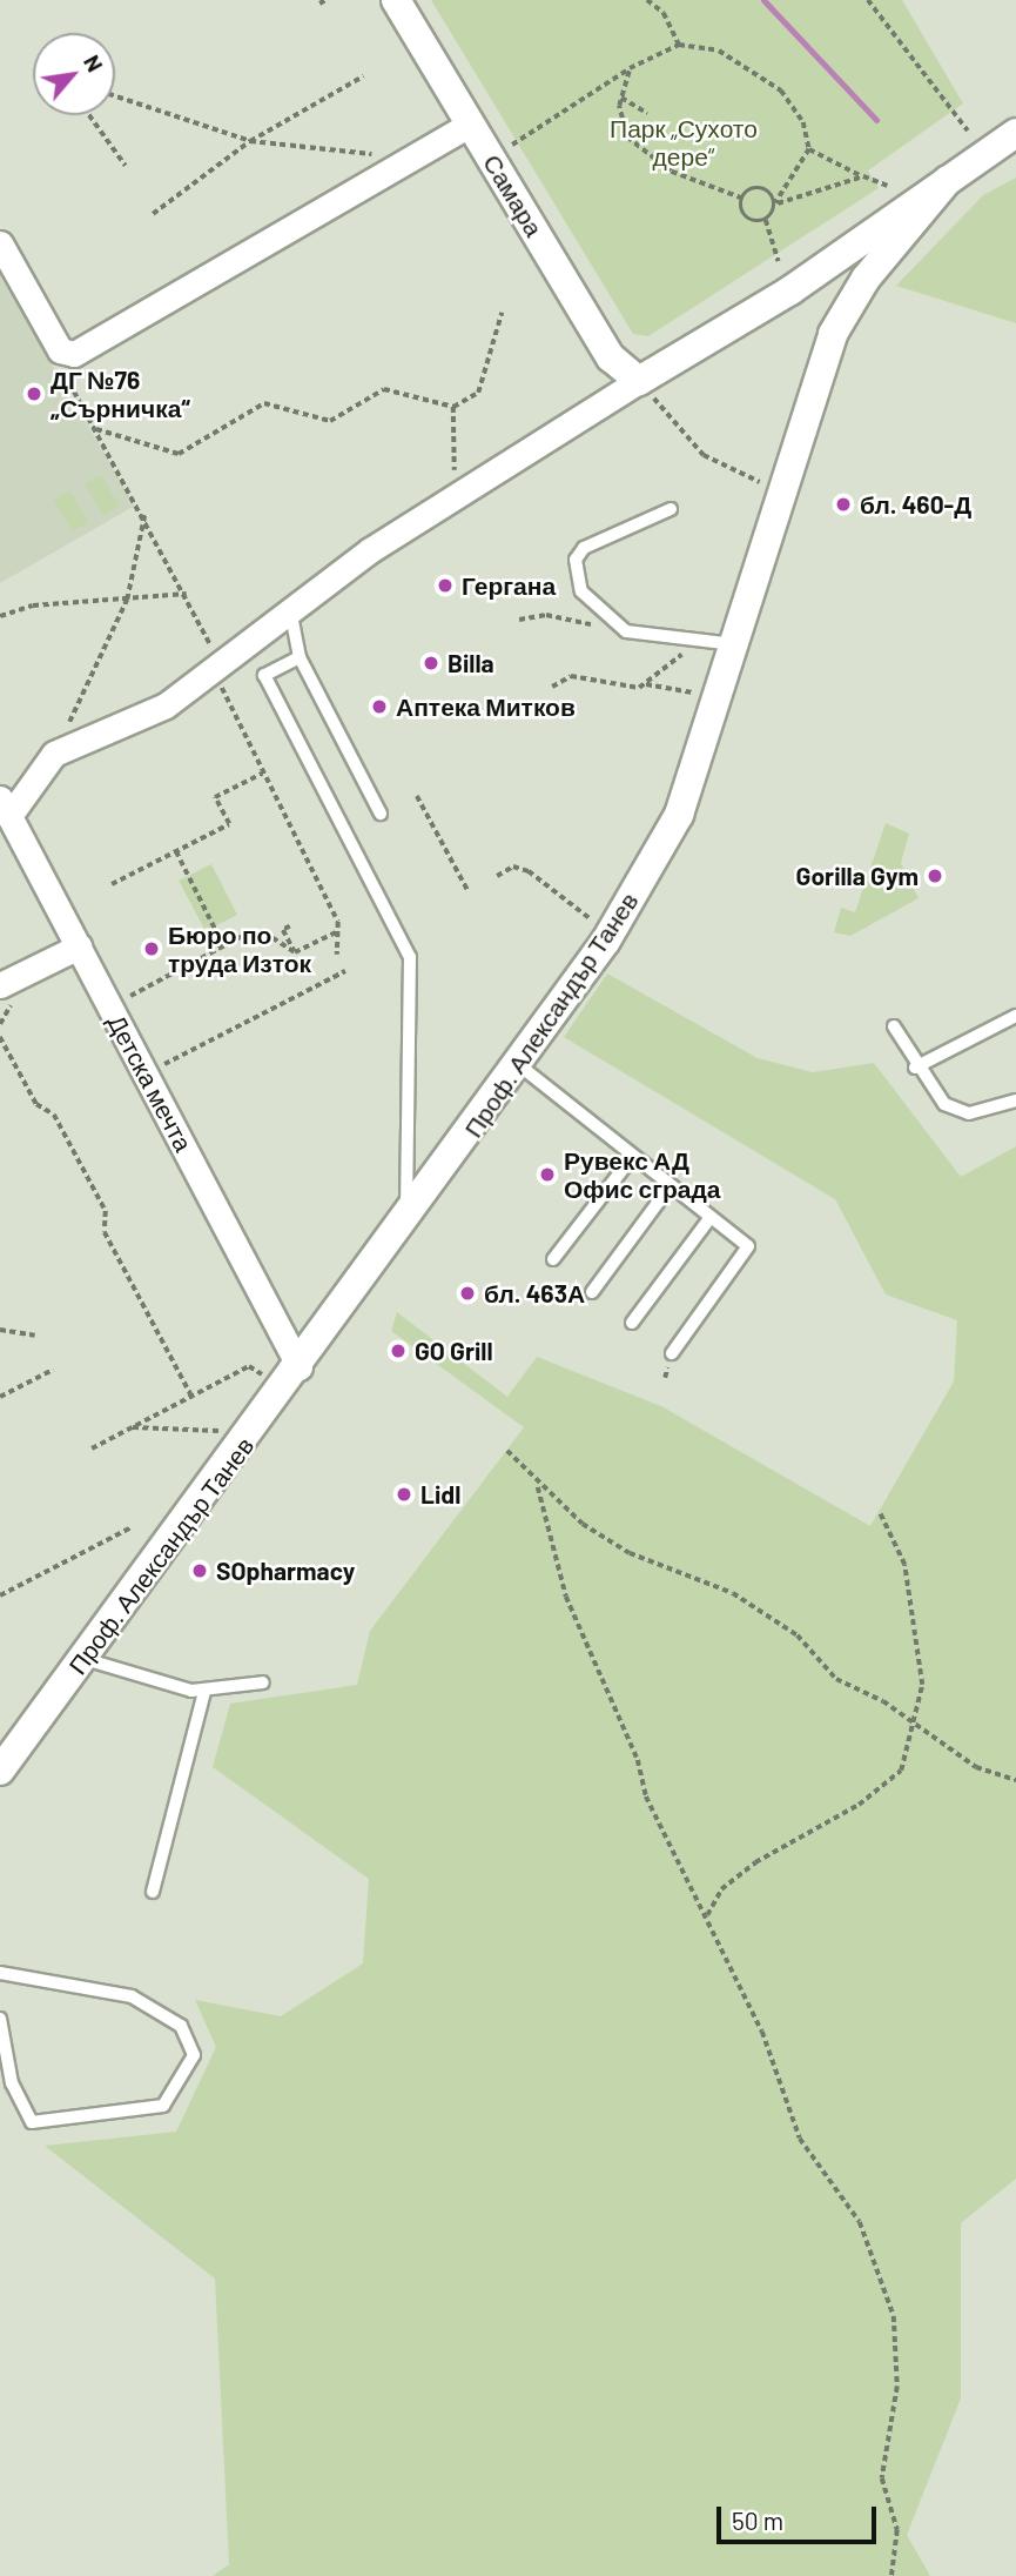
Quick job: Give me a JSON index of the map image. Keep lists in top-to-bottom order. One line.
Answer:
{"streets":{"street":["Самара","Проф. Александър Танев","Детска мечта"]},"crossings":[["Проф. Александър Танев","Детска мечта"]],"parks":["Парк „Сухото дере“"],"places":["ДГ №76 „Сърничка“","бл. 460-Д","Гергана","Billa","Аптека Митков","Gorilla Gym","Бюро по труда Изток","Рувекс АД Офис сграда","бл. 463А","GO Grill","Lidl","SOpharmacy"],"scale_bar":"50 m","north":"top right"}
